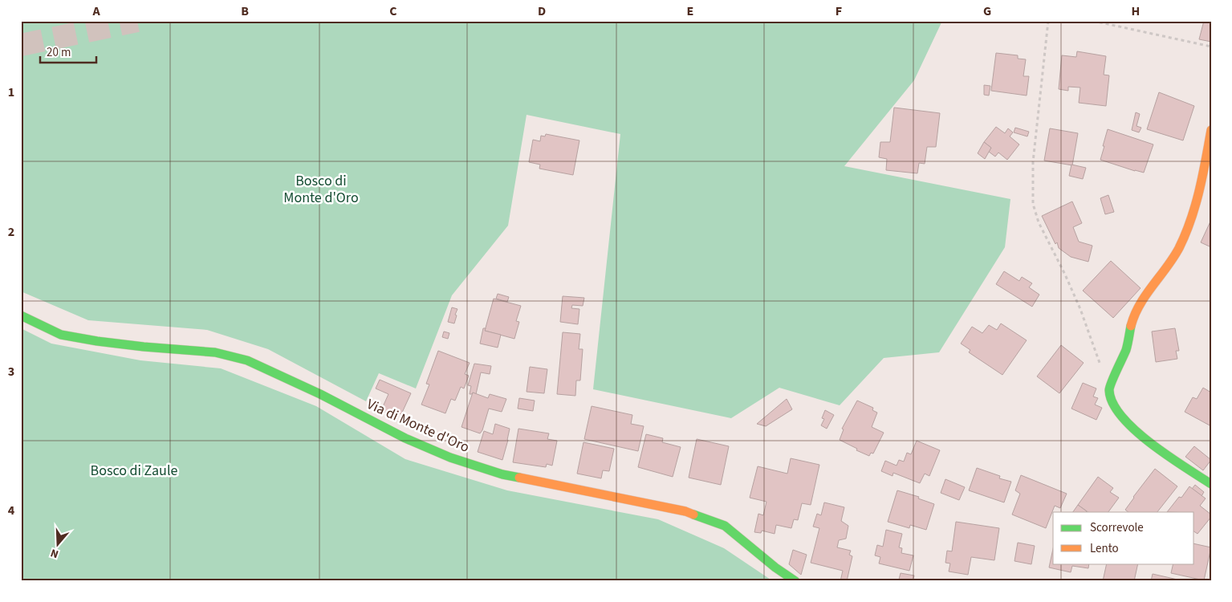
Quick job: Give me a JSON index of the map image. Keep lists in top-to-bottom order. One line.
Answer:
{"streets":{"street":["Via di Monte d'Oro"]},"parks":["Bosco di Monte d'Oro","Bosco di Zaule"],"legend":["Scorrevole","Lento"],"scale_bar":"20 m","north":"bottom","grid":{"columns":["A","B","C","D","E","F","G","H"],"rows":["1","2","3","4"]}}
